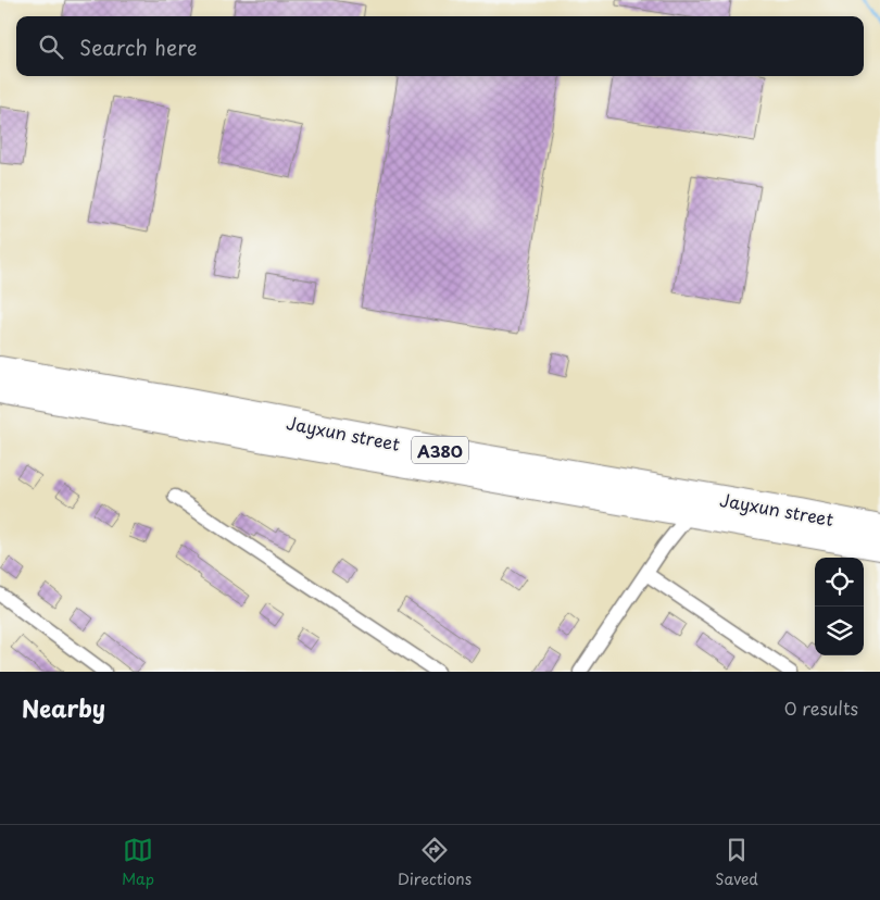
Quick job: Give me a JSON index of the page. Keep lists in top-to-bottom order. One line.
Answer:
{"streets":{"highway":["Jayxun street","A380"]},"page":{"search":"Search here","heading":["Nearby","0 results"],"nav":["Map","Directions","Saved"]}}
